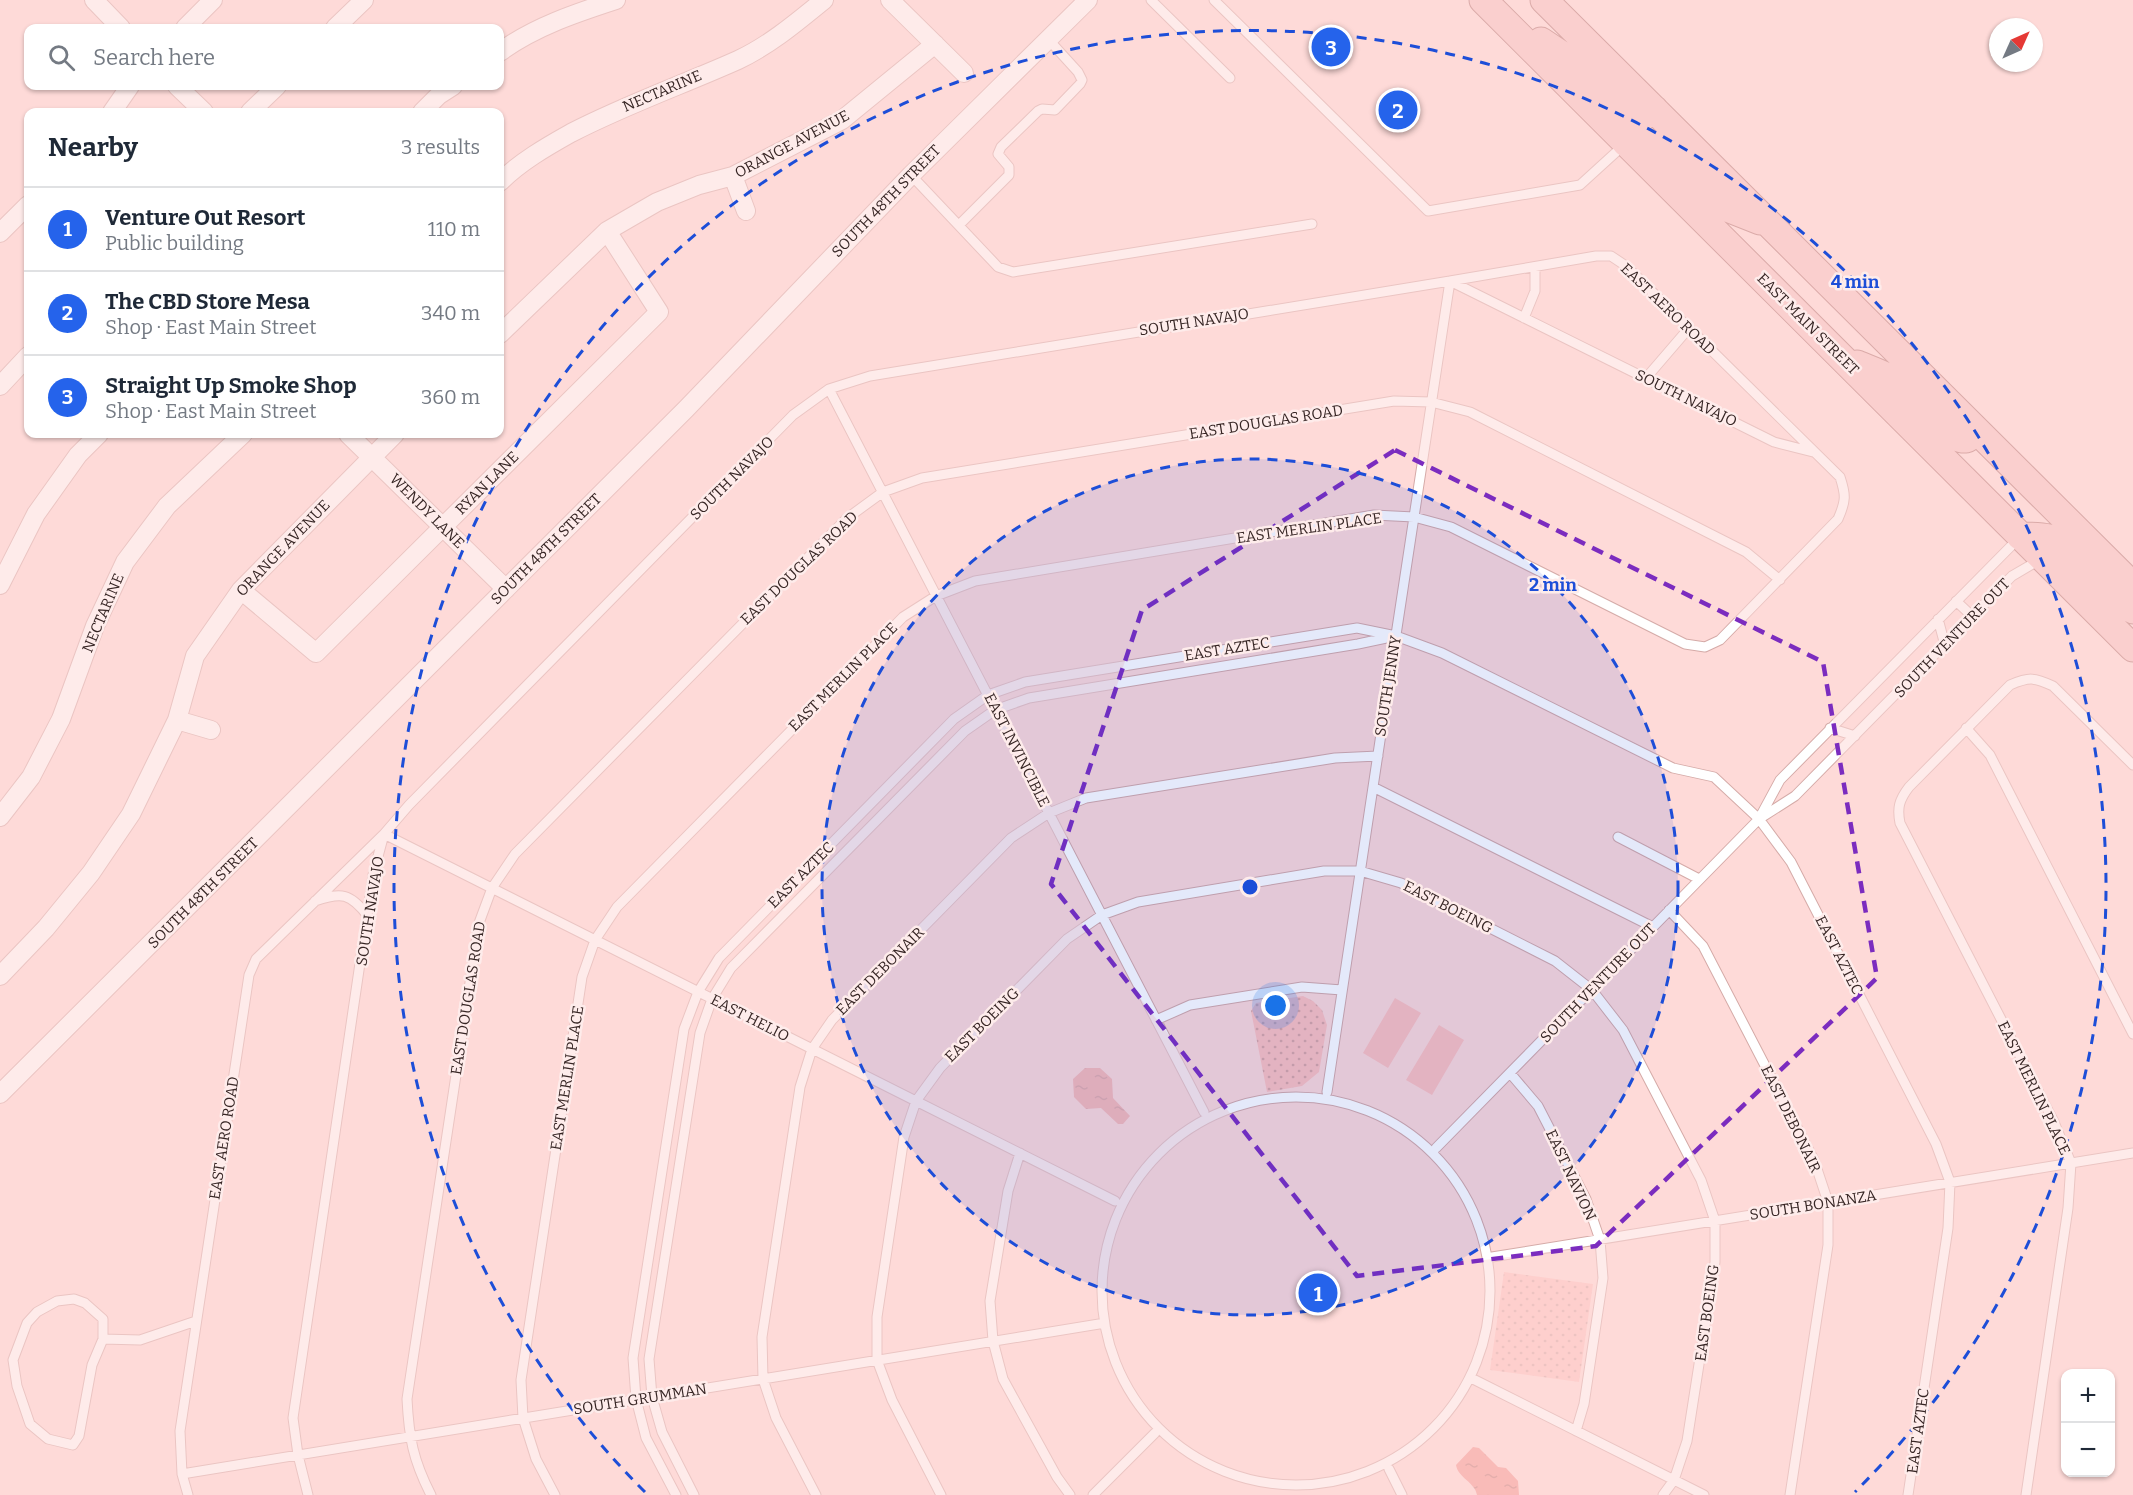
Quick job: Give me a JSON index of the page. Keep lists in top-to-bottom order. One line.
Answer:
{"streets":{"main road":["EAST MAIN STREET"],"street":["NECTARINE","ORANGE AVENUE","SOUTH 48TH STREET","RYAN LANE","WENDY LANE"],"lane":["EAST AERO ROAD","SOUTH NAVAJO","EAST DOUGLAS ROAD","EAST MERLIN PLACE","SOUTH VENTURE OUT","EAST AZTEC","SOUTH JENNY","EAST INVINCIBLE","EAST BOEING","EAST DEBONAIR","EAST HELIO","EAST NAVION","SOUTH BONANZA","SOUTH GRUMMAN"]},"crossings":[["ORANGE AVENUE","RYAN LANE"],["ORANGE AVENUE","WENDY LANE"],["SOUTH 48TH STREET","WENDY LANE"],["EAST AERO ROAD","SOUTH NAVAJO"],["EAST AERO ROAD","EAST DOUGLAS ROAD"],["EAST AERO ROAD","EAST MERLIN PLACE"],["EAST AERO ROAD","SOUTH JENNY"],["EAST AERO ROAD","EAST HELIO"],["EAST AERO ROAD","SOUTH GRUMMAN"],["SOUTH NAVAJO","SOUTH JENNY"],["SOUTH NAVAJO","EAST INVINCIBLE"],["SOUTH NAVAJO","EAST HELIO"],["SOUTH NAVAJO","SOUTH GRUMMAN"],["EAST MAIN STREET","SOUTH VENTURE OUT"],["EAST DOUGLAS ROAD","EAST MERLIN PLACE"],["EAST DOUGLAS ROAD","SOUTH JENNY"],["EAST DOUGLAS ROAD","EAST INVINCIBLE"],["EAST DOUGLAS ROAD","EAST HELIO"],["EAST DOUGLAS ROAD","SOUTH GRUMMAN"],["RYAN LANE","WENDY LANE"],["EAST MERLIN PLACE","SOUTH JENNY"],["EAST MERLIN PLACE","EAST INVINCIBLE"],["EAST MERLIN PLACE","EAST HELIO"],["EAST MERLIN PLACE","SOUTH BONANZA"],["EAST MERLIN PLACE","SOUTH GRUMMAN"],["SOUTH VENTURE OUT","EAST AZTEC"],["SOUTH VENTURE OUT","EAST BOEING"],["SOUTH VENTURE OUT","EAST DEBONAIR"],["SOUTH VENTURE OUT","EAST NAVION"],["EAST AZTEC","SOUTH JENNY"],["EAST AZTEC","EAST INVINCIBLE"],["EAST AZTEC","EAST HELIO"],["EAST AZTEC","SOUTH BONANZA"],["EAST AZTEC","SOUTH GRUMMAN"],["SOUTH JENNY","EAST BOEING"],["SOUTH JENNY","EAST DEBONAIR"],["EAST INVINCIBLE","EAST BOEING"],["EAST INVINCIBLE","EAST DEBONAIR"],["EAST BOEING","EAST HELIO"],["EAST BOEING","SOUTH BONANZA"],["EAST BOEING","SOUTH GRUMMAN"],["EAST DEBONAIR","EAST HELIO"],["EAST DEBONAIR","SOUTH BONANZA"],["EAST DEBONAIR","SOUTH GRUMMAN"],["EAST NAVION","SOUTH BONANZA"]],"north":"top right","page":{"search":"Search here","pins":["3","2","1"],"heading":["Nearby","3 results"],"list":[{"mark":"1","name":"Venture Out Resort","note":"Public building","value":"110 m"},{"mark":"2","name":"The CBD Store Mesa","note":"Shop · East Main Street","value":"340 m"},{"mark":"3","name":"Straight Up Smoke Shop","note":"Shop · East Main Street","value":"360 m"}],"map_buttons":["+","−"]},"rings":["4 min","2 min"]}
